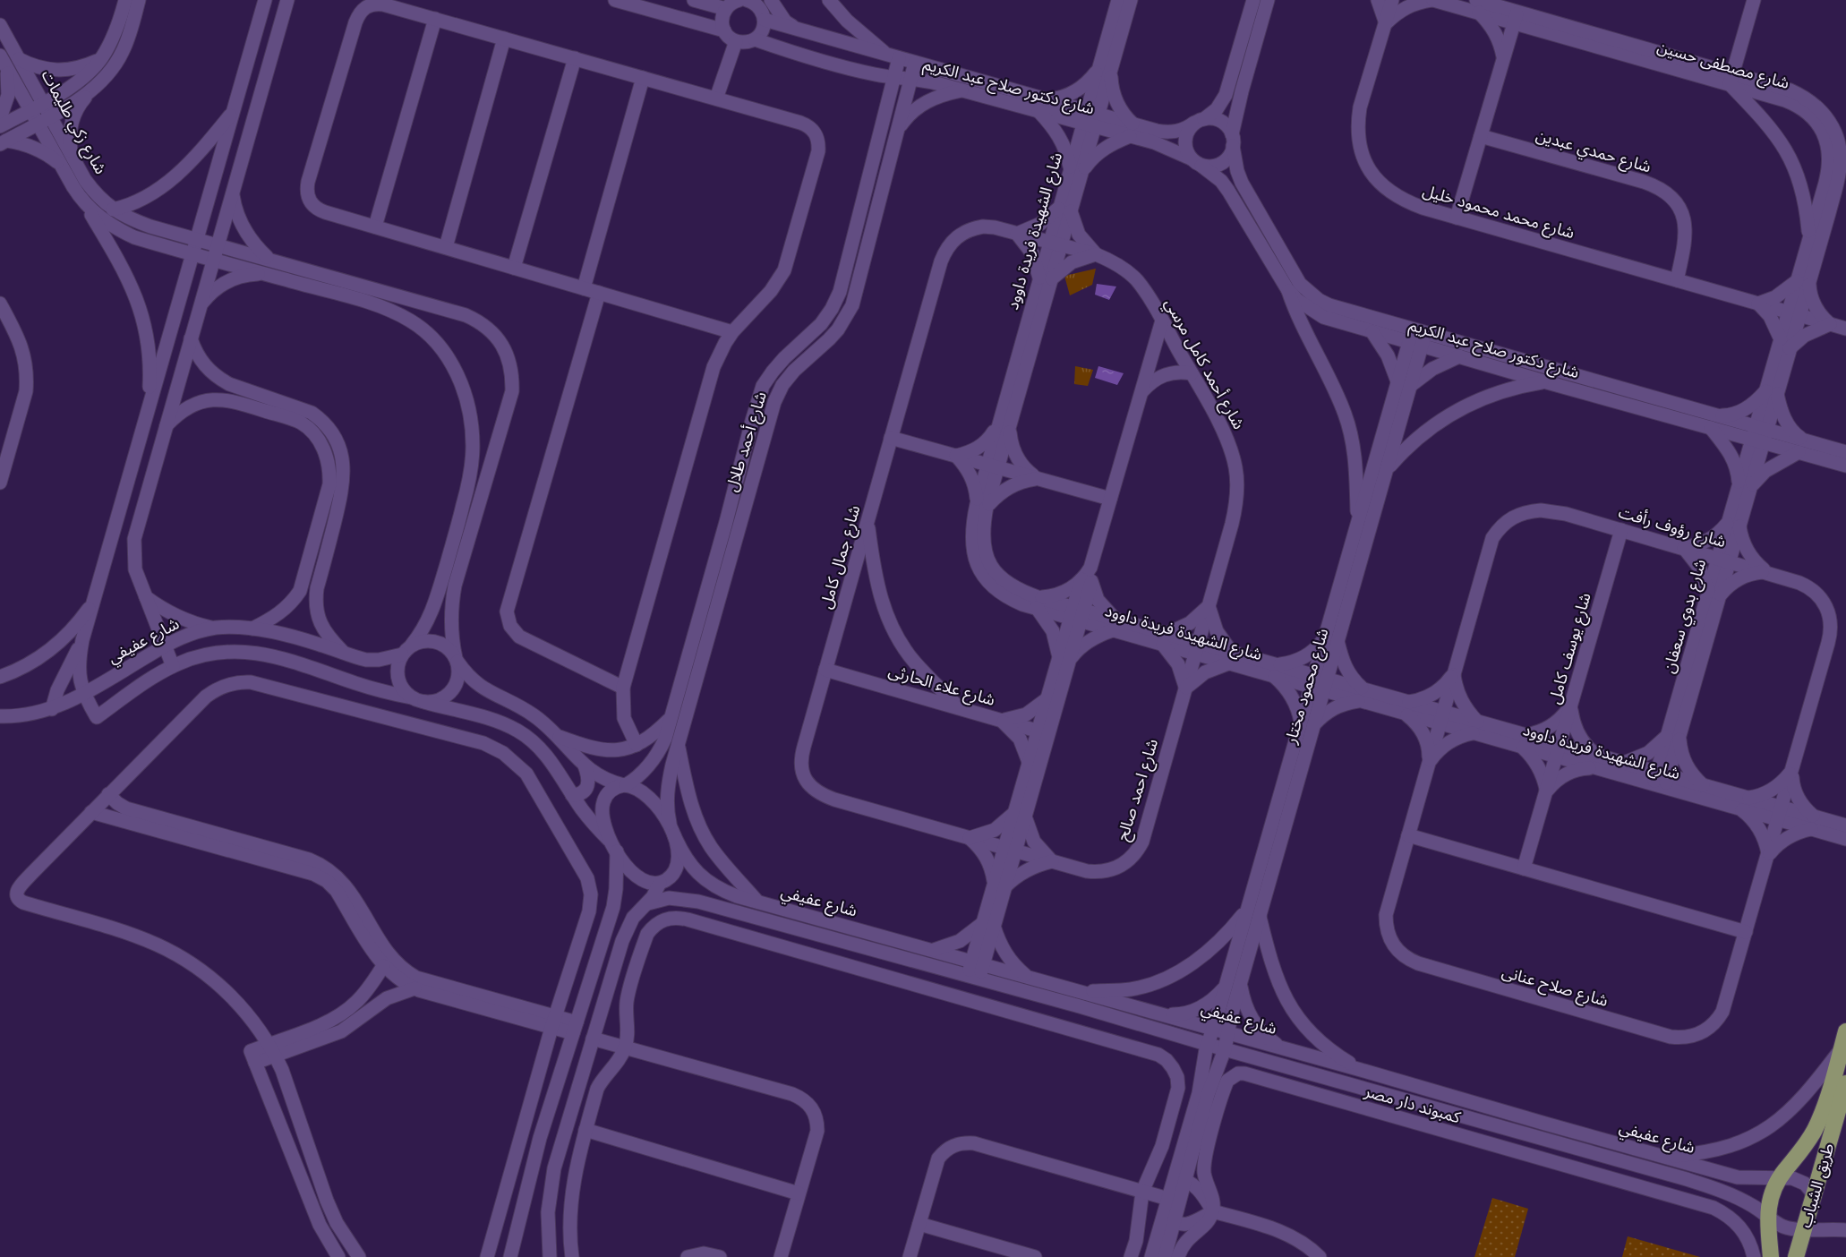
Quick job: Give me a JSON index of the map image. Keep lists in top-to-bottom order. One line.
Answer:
{"streets":{"main road":["طريق الشباب"],"street":["شارع مصطفى حسين","شارع دكتور صلاح عبد الكريم","شارع زكي طليمات","شارع حمدي عبدين","شارع محمد محمود خليل","شارع الشهيدة فريدة داوود","شارع أحمد كامل مرسي","شارع أحمد طلال","شارع رؤوف رأفت","شارع جمال كامل","شارع بدوي سعفان","شارع عفيفي","شارع يوسف كامل","شارع علاء الحارثى","شارع محمود مختار","شارع احمد صالح","شارع صلاح عنانى","كمبوند دار مصر"]},"crossings":[["شارع مصطفى حسين","شارع دكتور صلاح عبد الكريم"],["شارع مصطفى حسين","شارع محمد محمود خليل"],["شارع مصطفى حسين","شارع بدوي سعفان"],["شارع دكتور صلاح عبد الكريم","شارع الشهيدة فريدة داوود"],["شارع دكتور صلاح عبد الكريم","شارع أحمد طلال"],["شارع دكتور صلاح عبد الكريم","شارع بدوي سعفان"],["شارع دكتور صلاح عبد الكريم","شارع محمود مختار"],["شارع زكي طليمات","شارع عفيفي"],["شارع حمدي عبدين","شارع محمد محمود خليل"],["شارع الشهيدة فريدة داوود","شارع أحمد كامل مرسي"],["شارع الشهيدة فريدة داوود","شارع رؤوف رأفت"],["شارع الشهيدة فريدة داوود","شارع جمال كامل"],["شارع الشهيدة فريدة داوود","شارع بدوي سعفان"],["شارع الشهيدة فريدة داوود","شارع يوسف كامل"],["شارع الشهيدة فريدة داوود","شارع محمود مختار"],["شارع الشهيدة فريدة داوود","شارع احمد صالح"],["شارع الشهيدة فريدة داوود","شارع صلاح عنانى"],["شارع أحمد كامل مرسي","شارع جمال كامل"],["شارع أحمد كامل مرسي","شارع احمد صالح"],["شارع أحمد طلال","شارع عفيفي"],["شارع رؤوف رأفت","شارع بدوي سعفان"],["شارع رؤوف رأفت","شارع يوسف كامل"],["شارع رؤوف رأفت","شارع صلاح عنانى"],["شارع جمال كامل","شارع علاء الحارثى"],["شارع جمال كامل","شارع احمد صالح"],["شارع عفيفي","شارع محمود مختار"],["شارع عفيفي","طريق الشباب"],["شارع يوسف كامل","شارع صلاح عنانى"]]}
